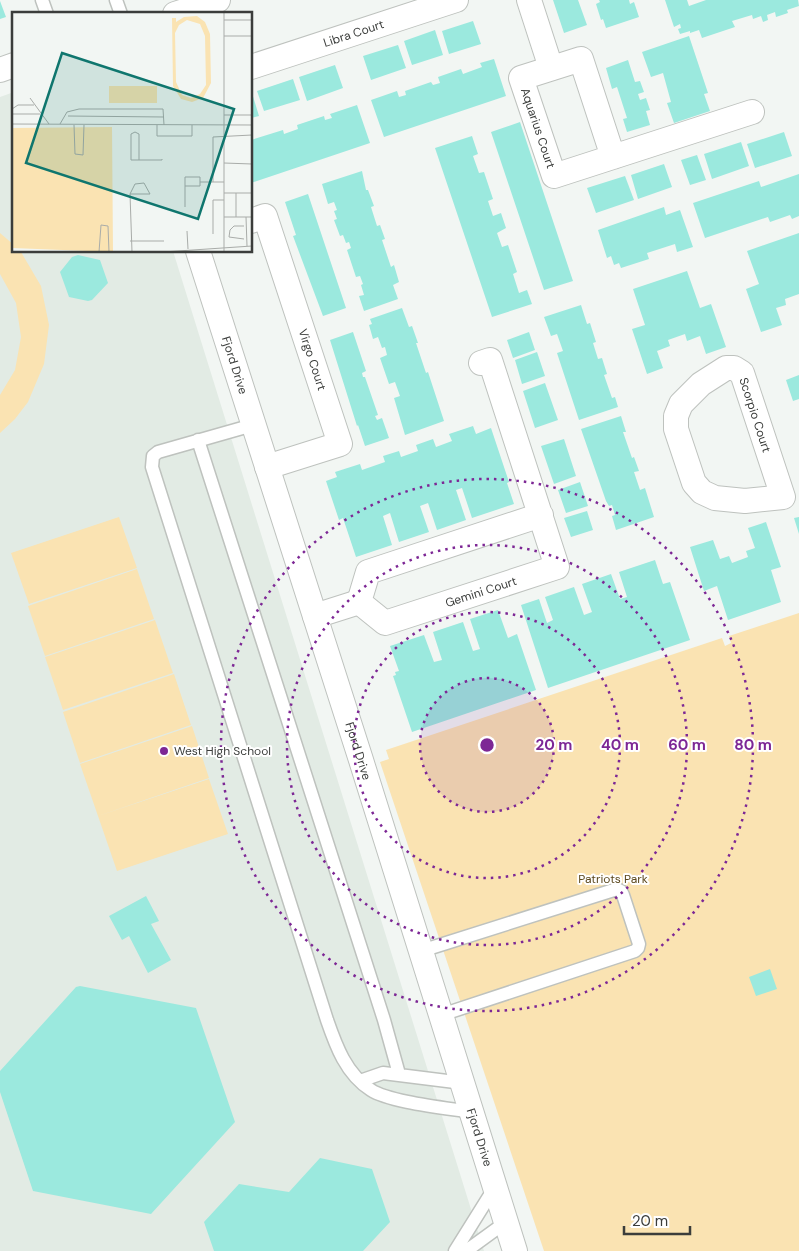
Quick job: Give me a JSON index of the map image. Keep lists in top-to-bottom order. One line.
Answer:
{"streets":{"street":["Libra Court","Aquarius Court","Virgo Court","Fjord Drive","Scorpio Court","Gemini Court"]},"crossings":[["Virgo Court","Fjord Drive"]],"parks":["Patriots Park"],"places":["West High School"],"scale_bar":"20 m","rings":["20 m","40 m","60 m","80 m"]}
